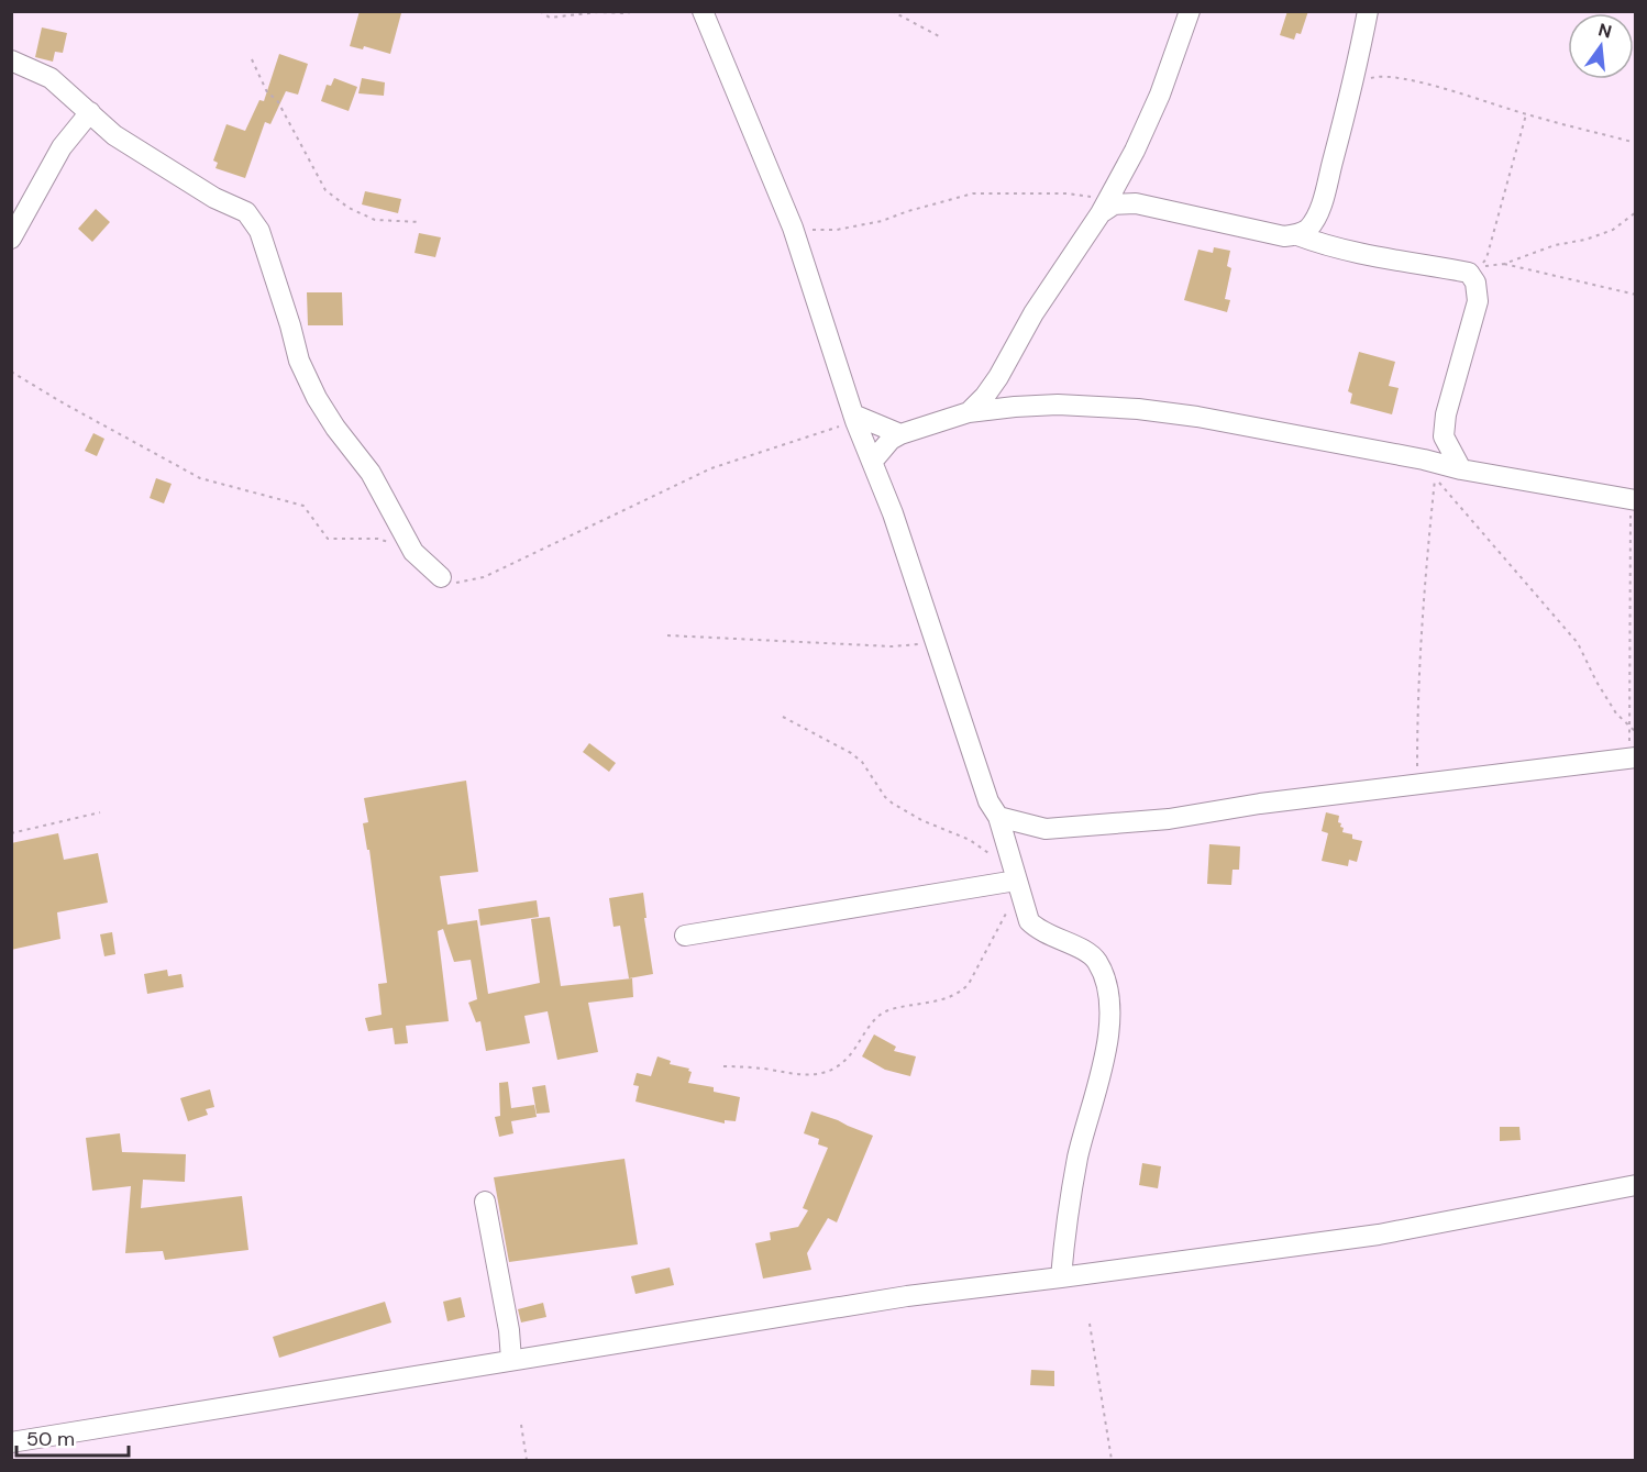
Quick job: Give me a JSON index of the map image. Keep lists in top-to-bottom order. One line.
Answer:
{"scale_bar":"50 m","north":"top"}
